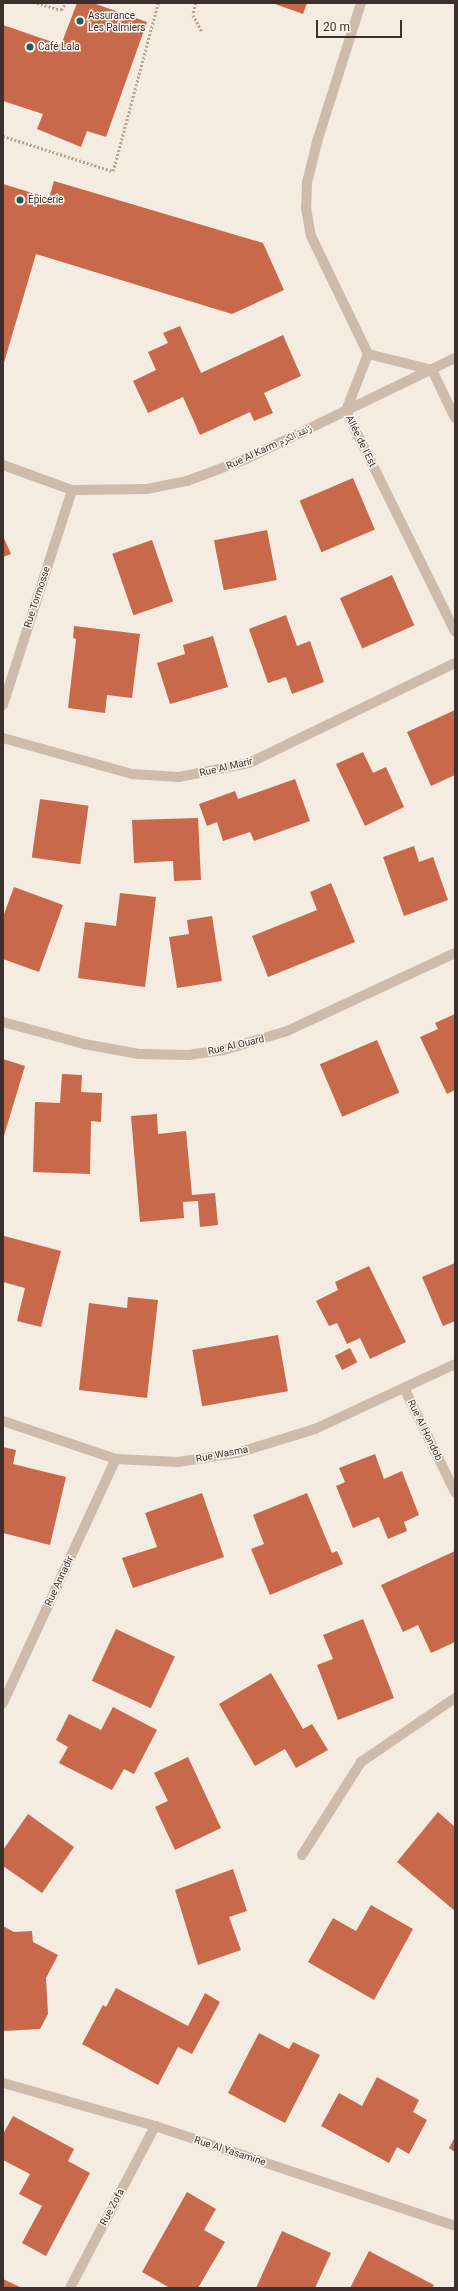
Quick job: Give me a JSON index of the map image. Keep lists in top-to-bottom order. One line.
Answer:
{"streets":{"street":["Allée de l'Est","Rue Al Karm زنقة الكرم","Rue Tormosse","Rue Al Marir","Rue Al Ouard","Rue Al Hondob","Rue Wasma","Rue Annadir","Rue Al Yasamine","Rue Zofa"]},"crossings":[["Allée de l'Est","Rue Al Karm زنقة الكرم"],["Rue Al Karm زنقة الكرم","Rue Tormosse"],["Rue Al Hondob","Rue Wasma"],["Rue Wasma","Rue Annadir"],["Rue Al Yasamine","Rue Zofa"]],"places":["Assurance Les Palmiers","Café Lala","Épicerie"],"scale_bar":"20 m"}
